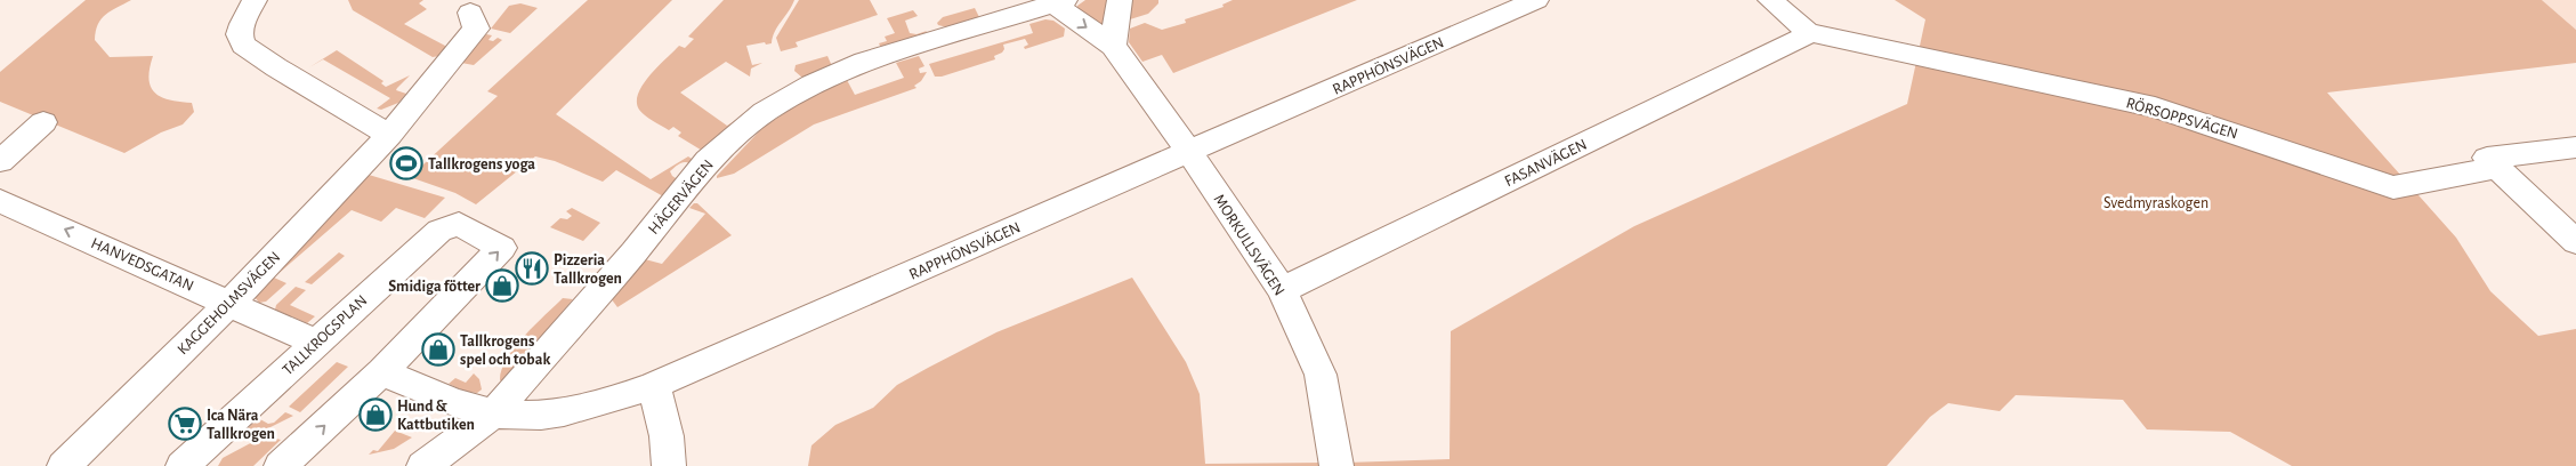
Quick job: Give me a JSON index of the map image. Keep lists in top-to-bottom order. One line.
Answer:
{"streets":{"street":["RAPPHÖNSVÄGEN","RÖRSOPPSVÄGEN","FASANVÄGEN","HÄGERVÄGEN","MORKULLSVÄGEN","HANVEDSGATAN","KAGGEHOLMSVÄGEN","TALLKROGSPLAN"]},"crossings":[["RAPPHÖNSVÄGEN","HÄGERVÄGEN"],["RAPPHÖNSVÄGEN","MORKULLSVÄGEN"],["RAPPHÖNSVÄGEN","TALLKROGSPLAN"],["RÖRSOPPSVÄGEN","FASANVÄGEN"],["FASANVÄGEN","MORKULLSVÄGEN"],["HÄGERVÄGEN","MORKULLSVÄGEN"],["HANVEDSGATAN","KAGGEHOLMSVÄGEN"],["HANVEDSGATAN","TALLKROGSPLAN"]],"one_way":["HANVEDSGATAN"],"parks":["Svedmyraskogen"],"places":{"sports":["Tallkrogens yoga"],"restaurant":["Pizzeria Tallkrogen"],"shop":["Smidiga fötter","Tallkrogens spel och tobak","Hund & Kattbutiken"],"supermarket":["Ica Nära Tallkrogen"]}}
